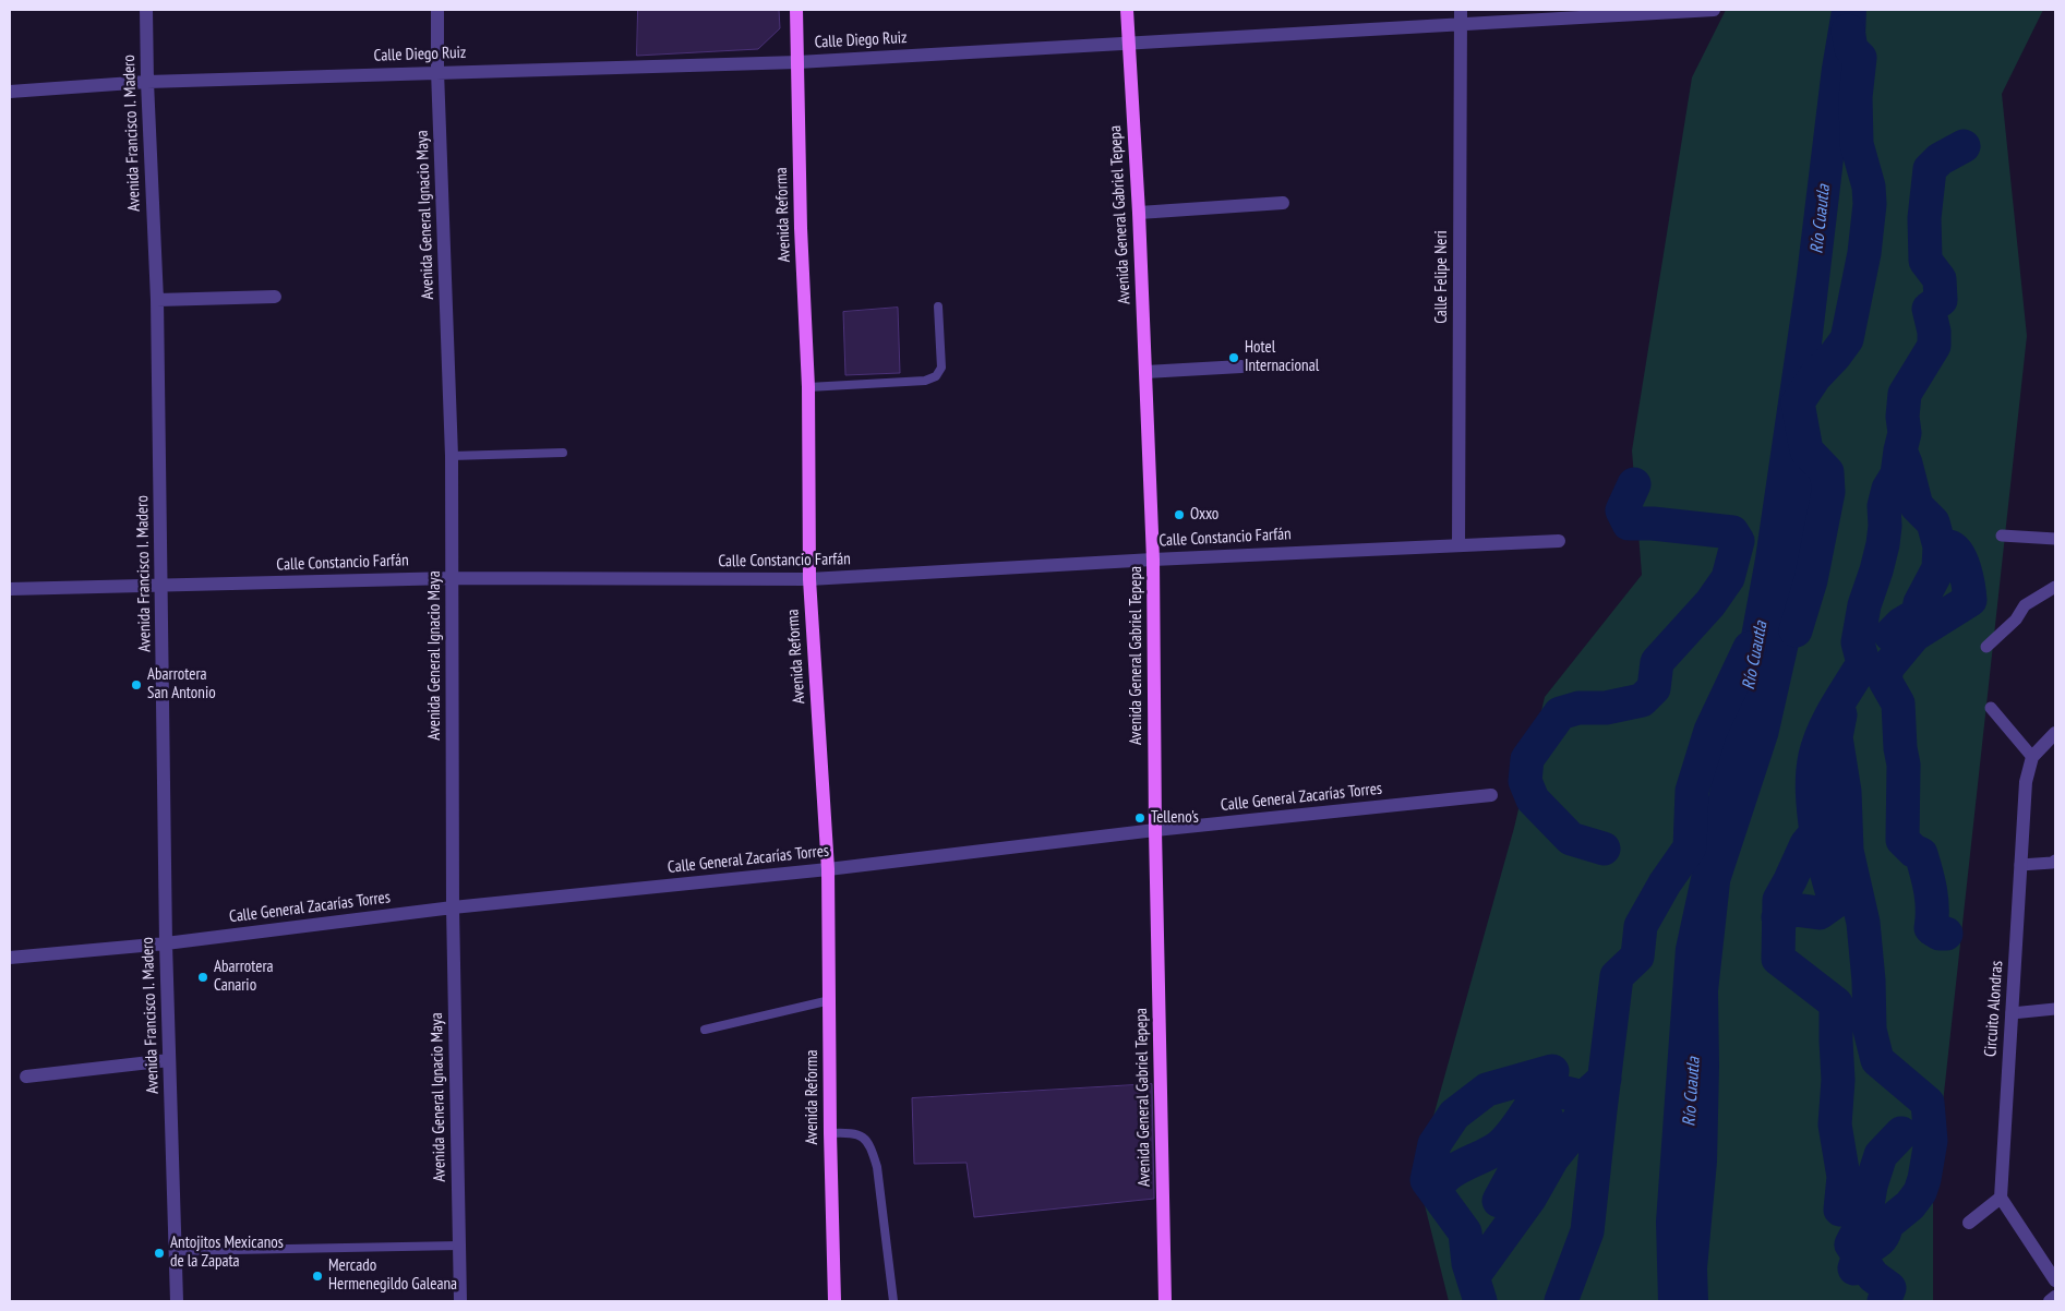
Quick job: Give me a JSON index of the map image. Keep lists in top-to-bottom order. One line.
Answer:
{"streets":{"main road":["Avenida Reforma","Avenida General Gabriel Tepepa"],"street":["Calle Diego Ruiz","Avenida Francisco I. Madero","Avenida General Ignacio Maya","Calle Felipe Neri","Calle Constancio Farfán","Calle General Zacarías Torres","Circuito Alondras"]},"crossings":[["Calle Diego Ruiz","Avenida Francisco I. Madero"],["Calle Diego Ruiz","Avenida General Ignacio Maya"],["Calle Diego Ruiz","Avenida Reforma"],["Calle Diego Ruiz","Avenida General Gabriel Tepepa"],["Calle Diego Ruiz","Calle Felipe Neri"],["Avenida Francisco I. Madero","Calle Constancio Farfán"],["Avenida Francisco I. Madero","Calle General Zacarías Torres"],["Avenida General Ignacio Maya","Calle Constancio Farfán"],["Avenida General Ignacio Maya","Calle General Zacarías Torres"],["Avenida Reforma","Calle Constancio Farfán"],["Avenida Reforma","Calle General Zacarías Torres"],["Avenida General Gabriel Tepepa","Calle Constancio Farfán"],["Avenida General Gabriel Tepepa","Calle General Zacarías Torres"],["Calle Felipe Neri","Calle Constancio Farfán"]],"water":["Río Cuautla"],"places":["Hotel Internacional","Oxxo","Abarrotera San Antonio","Telleno's","Abarrotera Canario","Antojitos Mexicanos de la Zapata","Mercado Hermenegildo Galeana"]}
